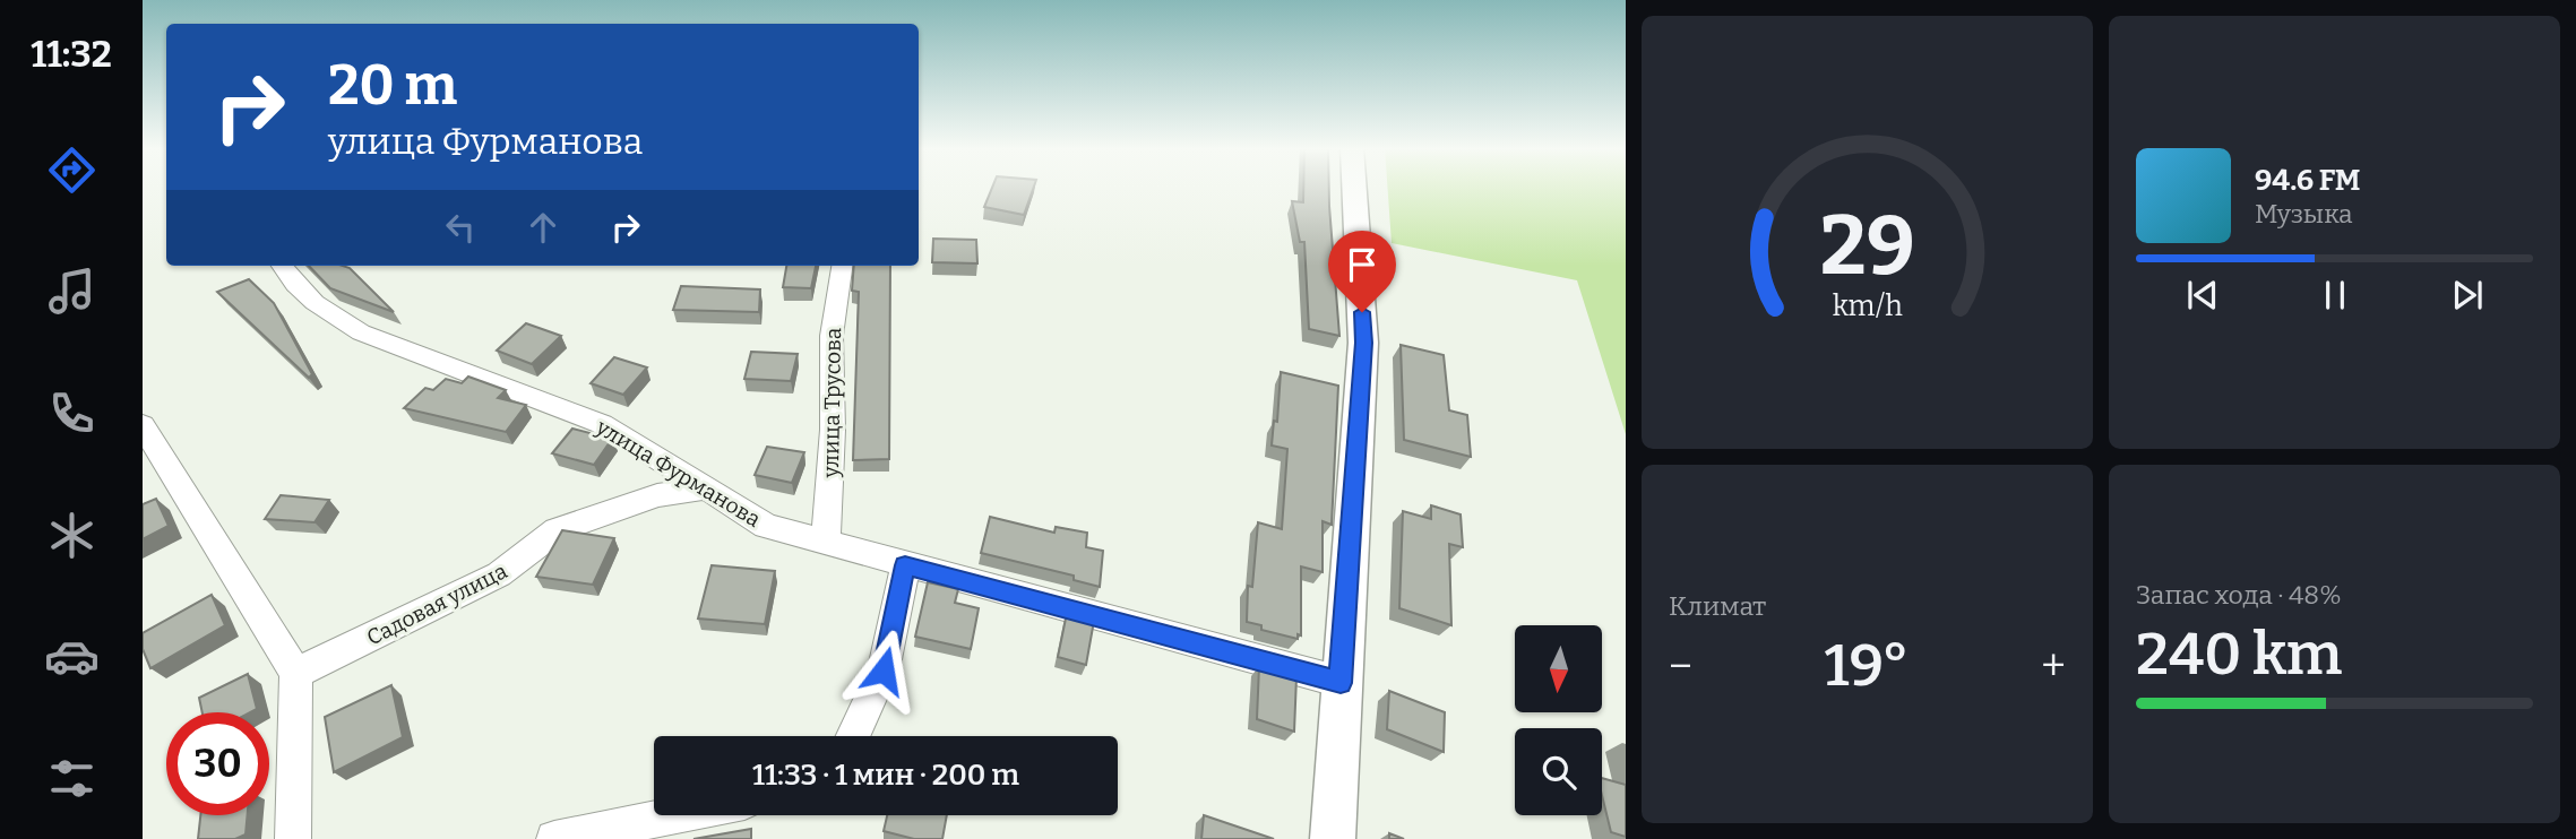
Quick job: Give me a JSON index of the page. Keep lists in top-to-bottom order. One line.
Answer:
{"streets":{"street":["улица Трусова","улица Фурманова","Садовая улица"]},"crossings":[["улица Трусова","улица Фурманова"],["улица Фурманова","Садовая улица"]],"north":"bottom","page":{"tabs":"11:32","turn":["20 m","улица Фурманова"],"song":["94.6 FM","Музыка"],"tile":["Климат",["Запас хода · 48%","240 km"]],"heat":["−","19°","+"],"limit":"30","trip":"11:33 · 1 мин · 200 m","gauge":["29","km/h"]}}
